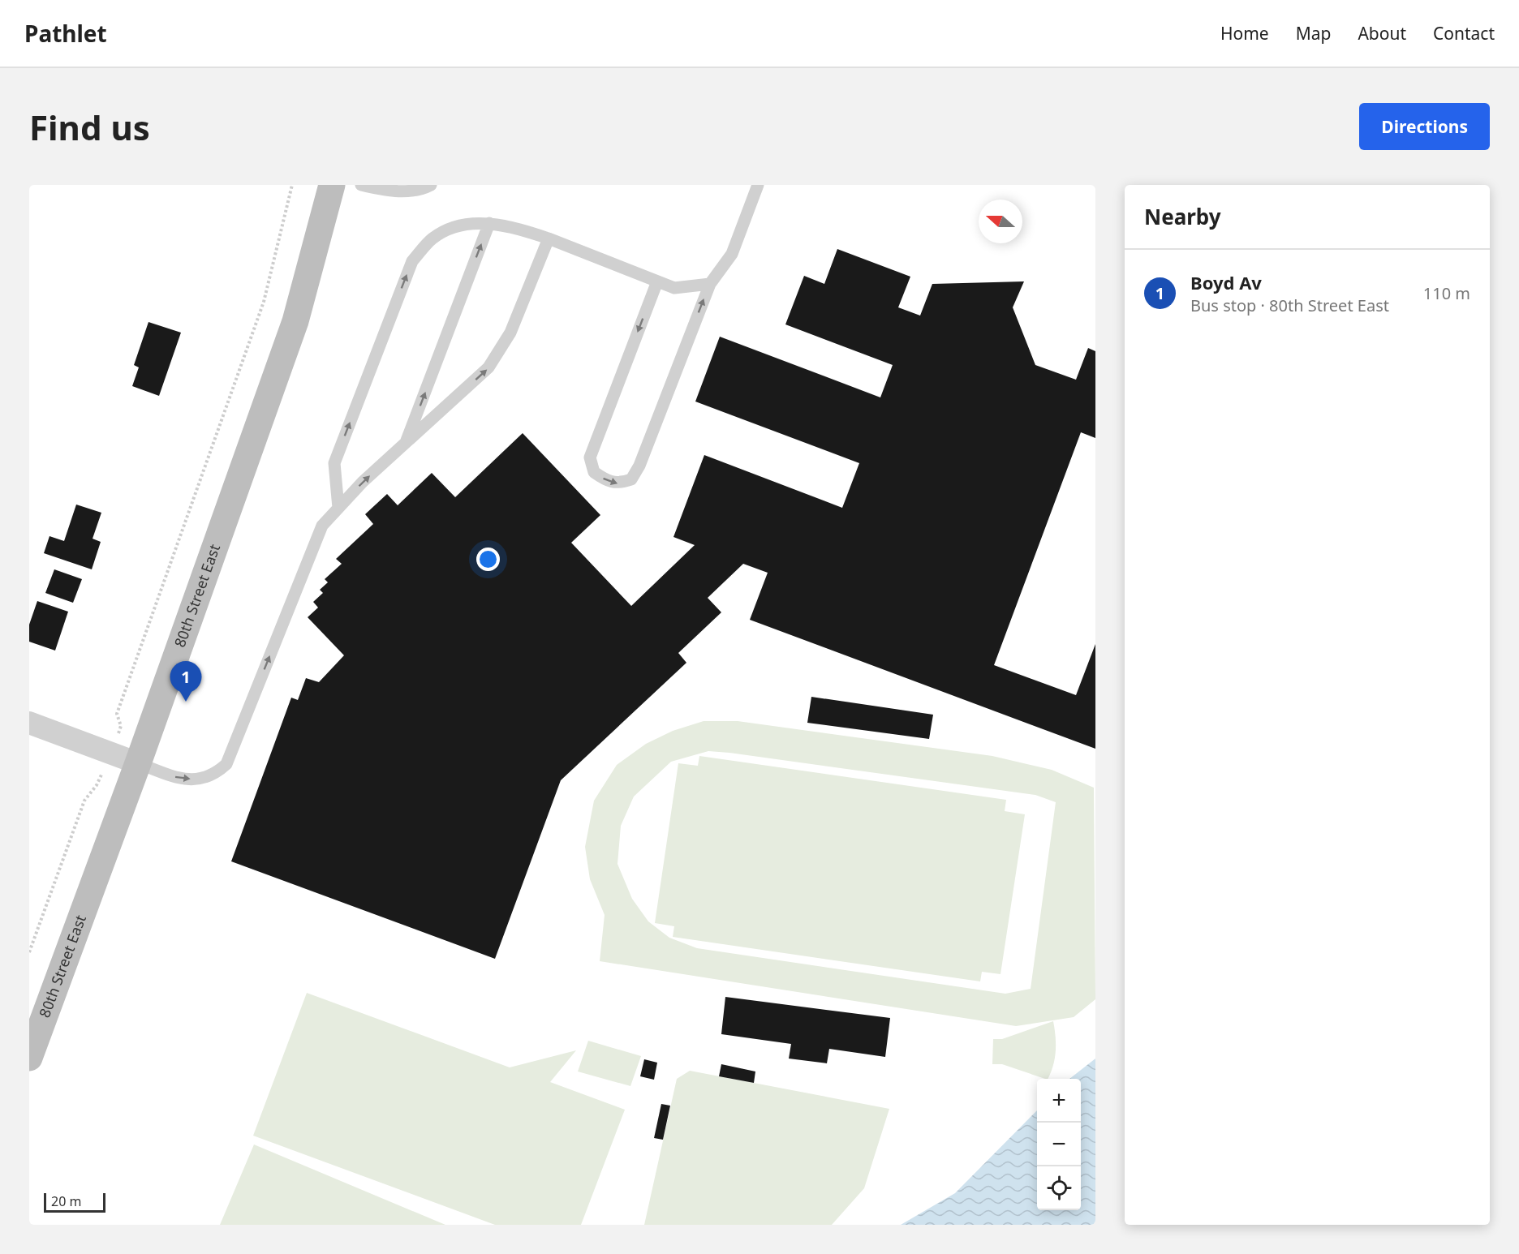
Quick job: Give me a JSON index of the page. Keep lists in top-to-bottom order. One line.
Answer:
{"streets":{"street":["80th Street East"]},"scale_bar":"20 m","north":"left","page":{"header":"Pathlet","nav":["Home","Map","About","Contact"],"buttons":"Directions","title":"Find us","heading":"Nearby","list":[{"mark":"1","name":"Boyd Av","note":"Bus stop · 80th Street East","value":"110 m"}],"pins":"1","map_buttons":["+","−"],"scale":"20 m"}}
